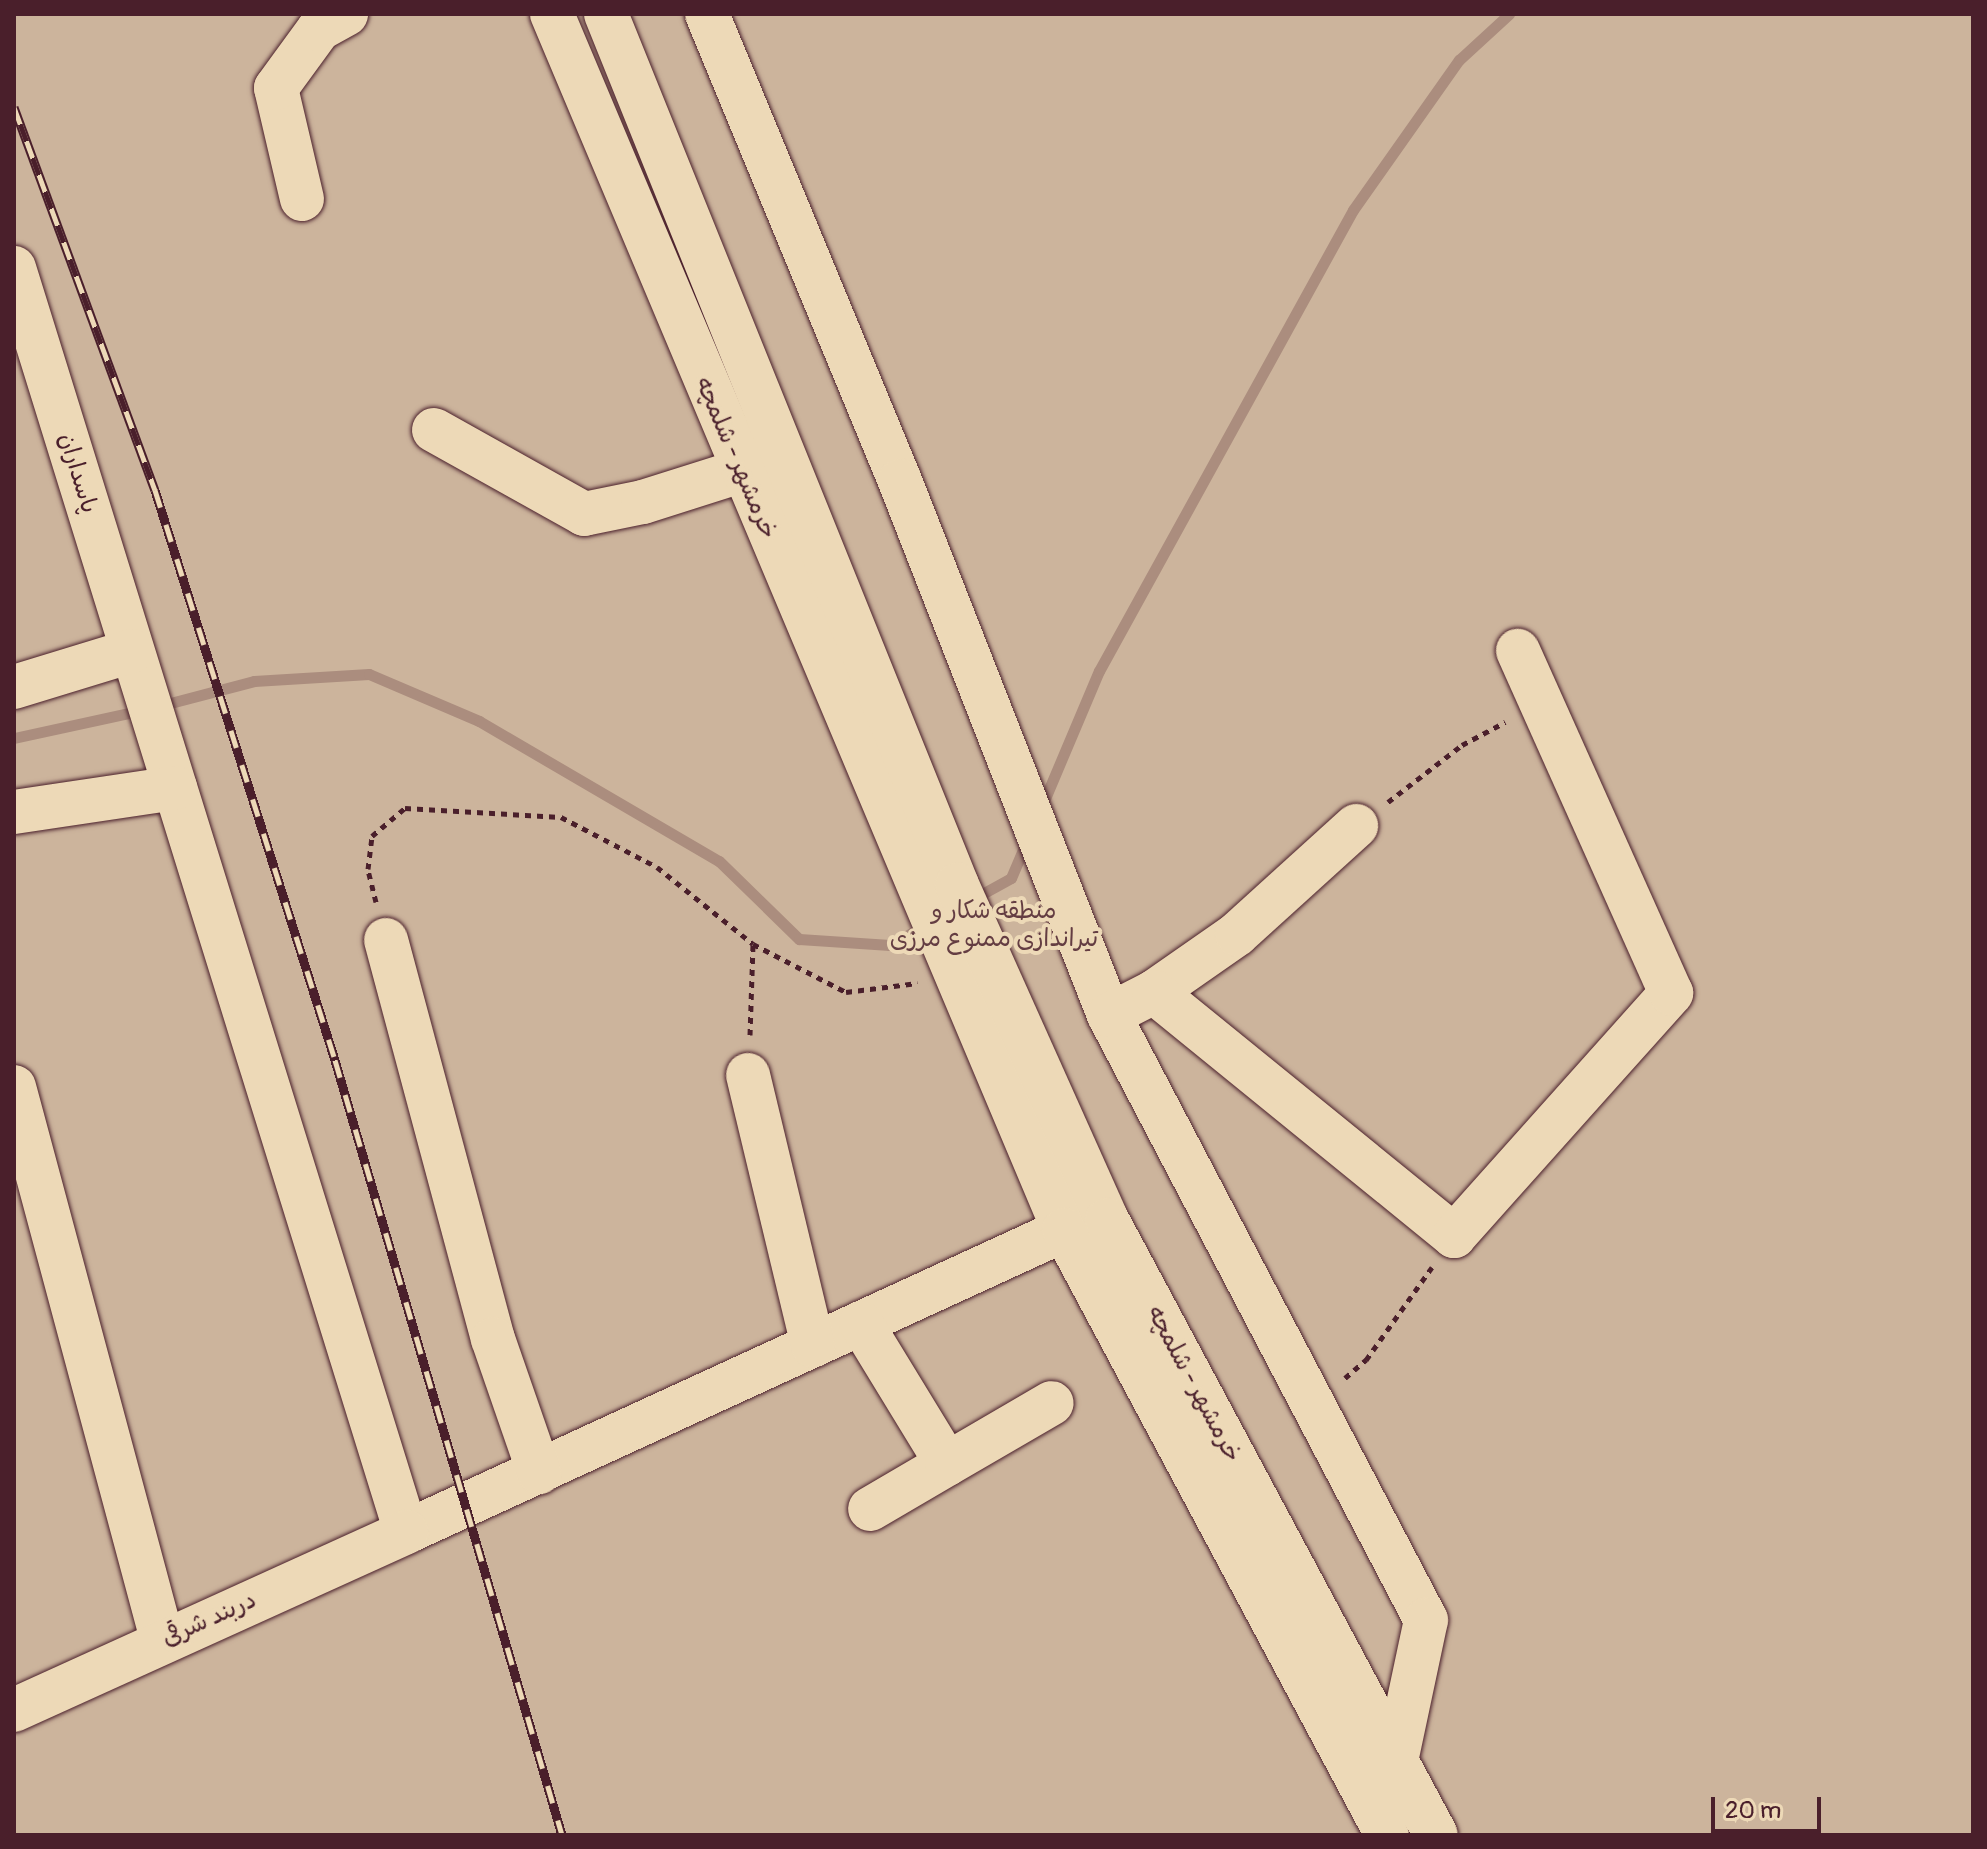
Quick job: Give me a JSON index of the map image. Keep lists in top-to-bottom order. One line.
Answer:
{"streets":{"main road":["خرمشهر - شلمچه","پاسداران","دربند شرقی"]},"crossings":[["خرمشهر - شلمچه","دربند شرقی"],["پاسداران","دربند شرقی"]],"parks":["منطقه شکار و تیراندازی ممنوع مرزی"],"scale_bar":"20 m"}
